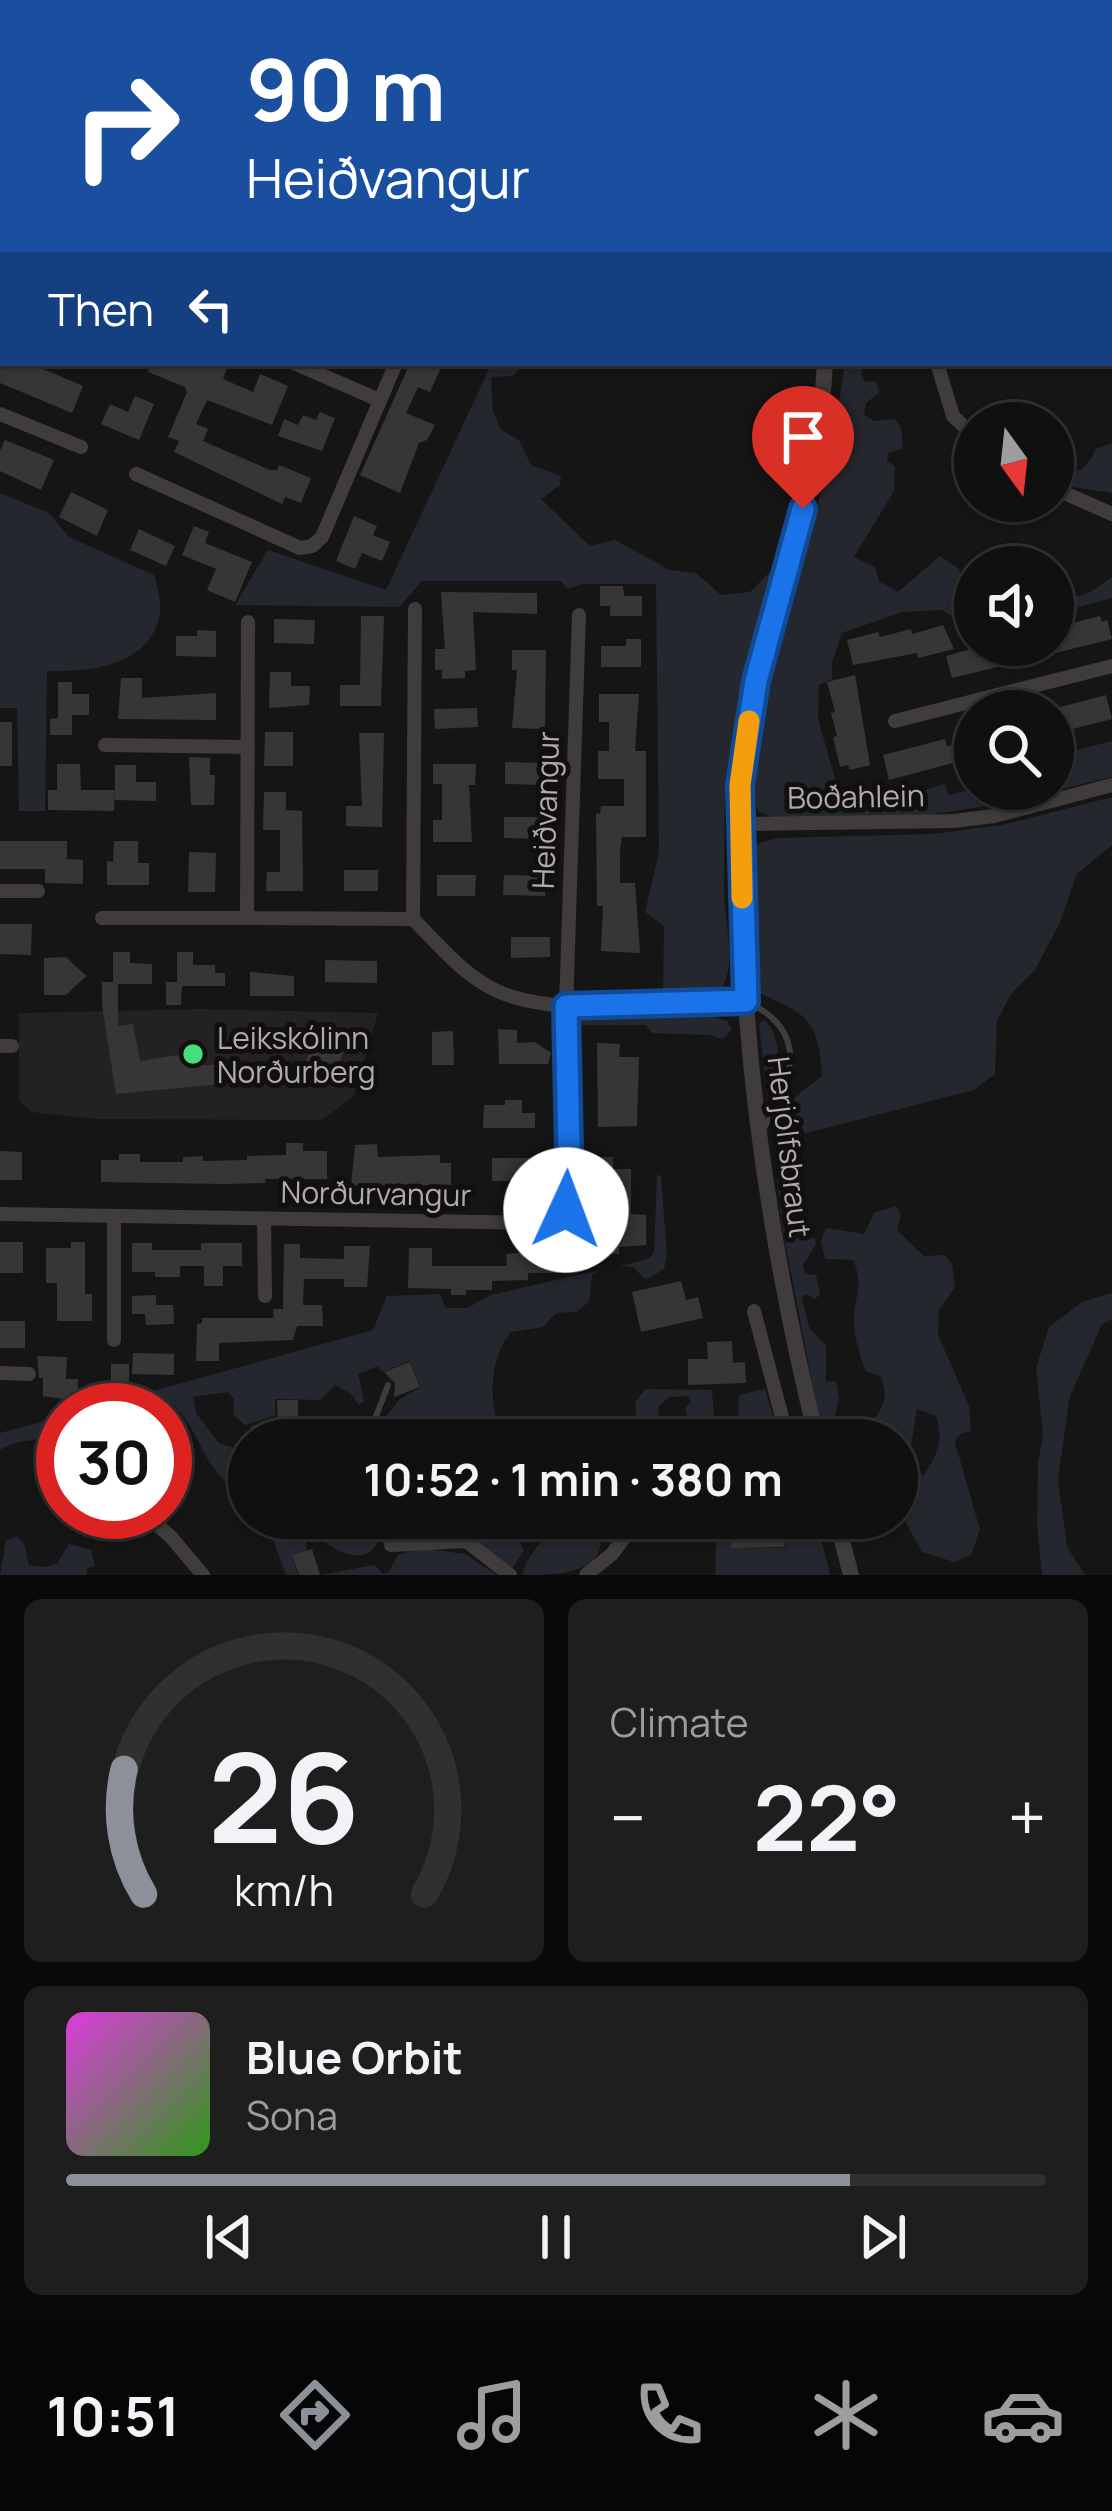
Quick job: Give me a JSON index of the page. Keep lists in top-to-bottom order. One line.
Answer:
{"streets":{"street":["Boðahlein","Heiðvangur","Herjólfsbraut","Norðurvangur"]},"crossings":[["Boðahlein","Herjólfsbraut"],["Heiðvangur","Norðurvangur"]],"places":["Leikskólinn Norðurberg"],"north":"bottom","page":{"turn":["90 m","Heiðvangur"],"then":"Then","limit":"30","trip":"10:52 · 1 min · 380 m","tile":"Climate","heat":["−","22°","+"],"song":["Blue Orbit","Sona"],"tabs":"10:51","gauge":["26","km/h"]}}
